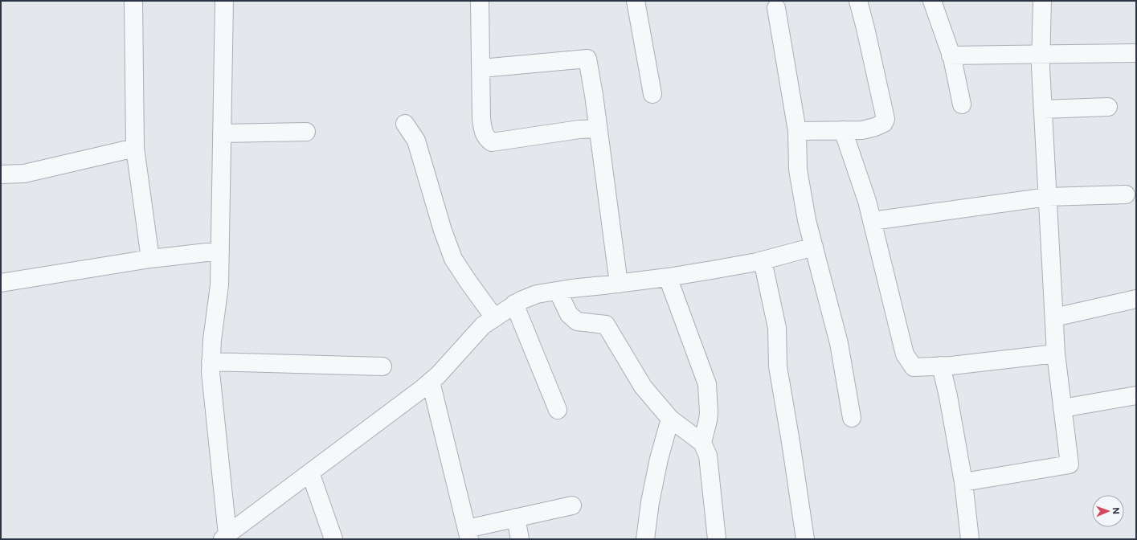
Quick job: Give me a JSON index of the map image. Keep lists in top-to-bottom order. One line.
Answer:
{"north":"right"}
